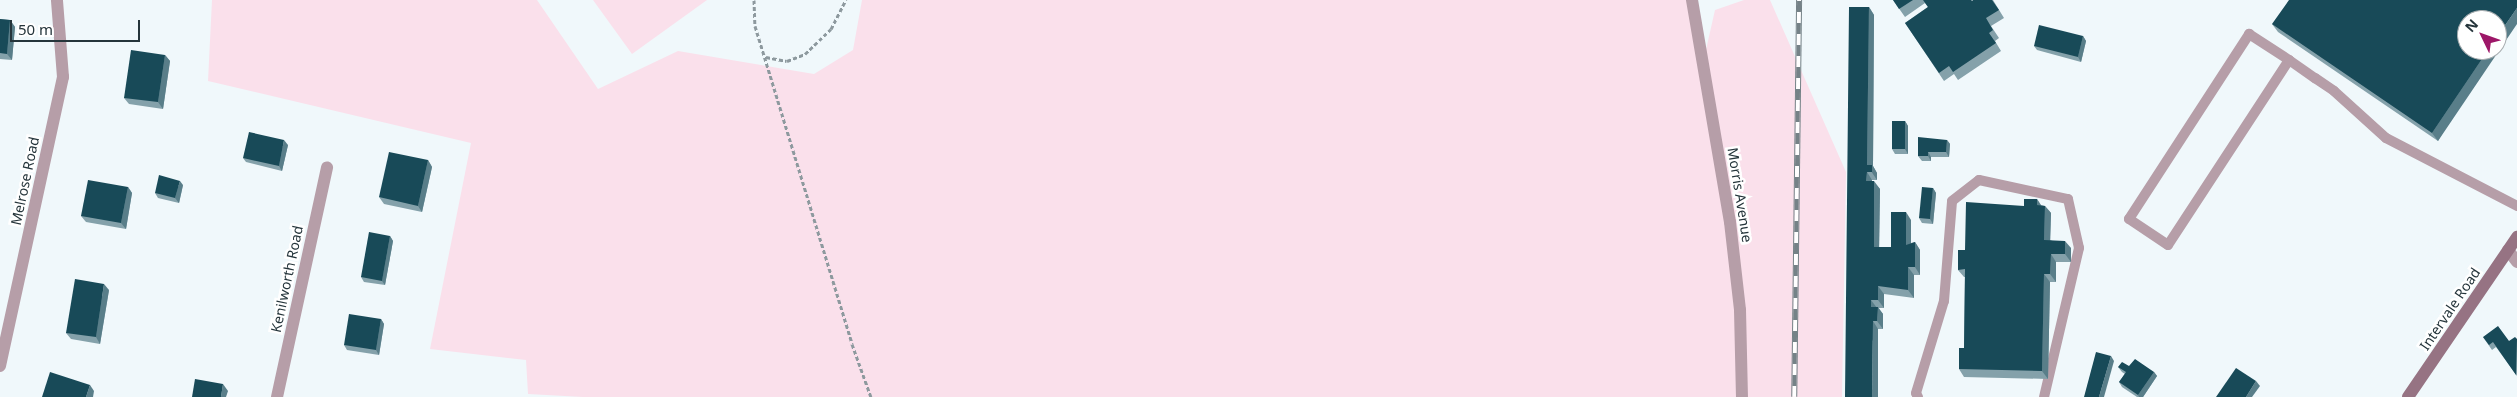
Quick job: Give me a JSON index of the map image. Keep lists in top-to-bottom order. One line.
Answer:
{"streets":{"street":["Melrose Road","Morris Avenue","Kenilworth Road","Intervale Road"]},"scale_bar":"50 m","north":"top left"}
